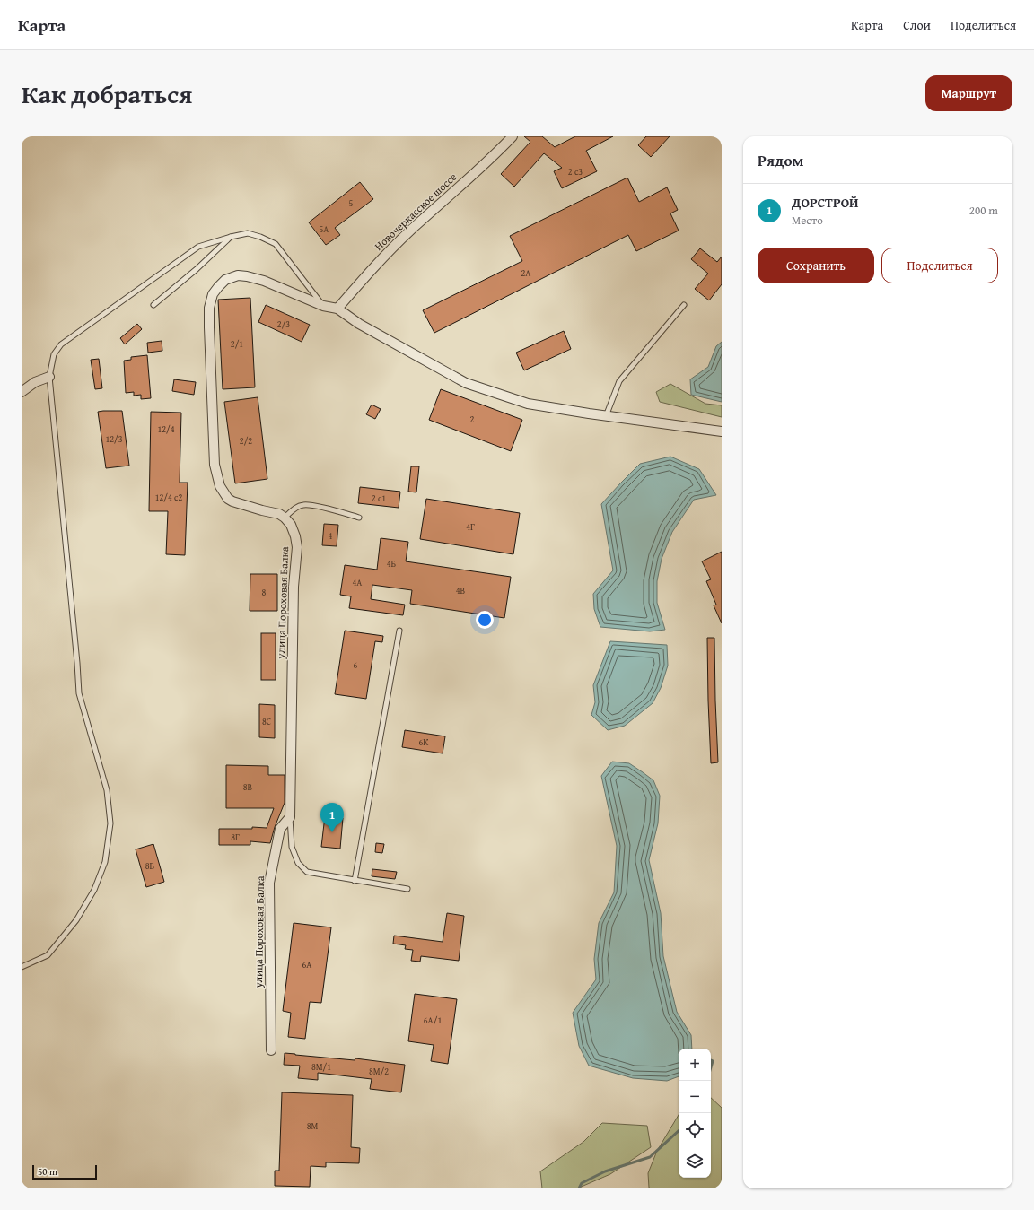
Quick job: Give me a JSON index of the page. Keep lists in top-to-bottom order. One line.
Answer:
{"streets":{"street":["Новочеркасское шоссе","улица Пороховая Балка"]},"house_numbers":["2 с3","5","5А","2А","2/3","2/1","2","12/4","12/3","2/2","12/4 с2","2 с1","4Г","4","4Б","4А","4В","8","6","8С","6К","8В","8Г","8Б","6А","6А/1","8М/1","8М/2","8М"],"scale_bar":"50 m","page":{"header":"Карта","nav":["Карта","Слои","Поделиться"],"title":"Как добраться","buttons":["Маршрут",["Сохранить","Поделиться"]],"heading":"Рядом","list":[{"mark":"1","name":"ДОРСТРОЙ","note":"Место","value":"200 m"}],"pins":"1","map_buttons":["+","−"],"scale":"50 m"}}
